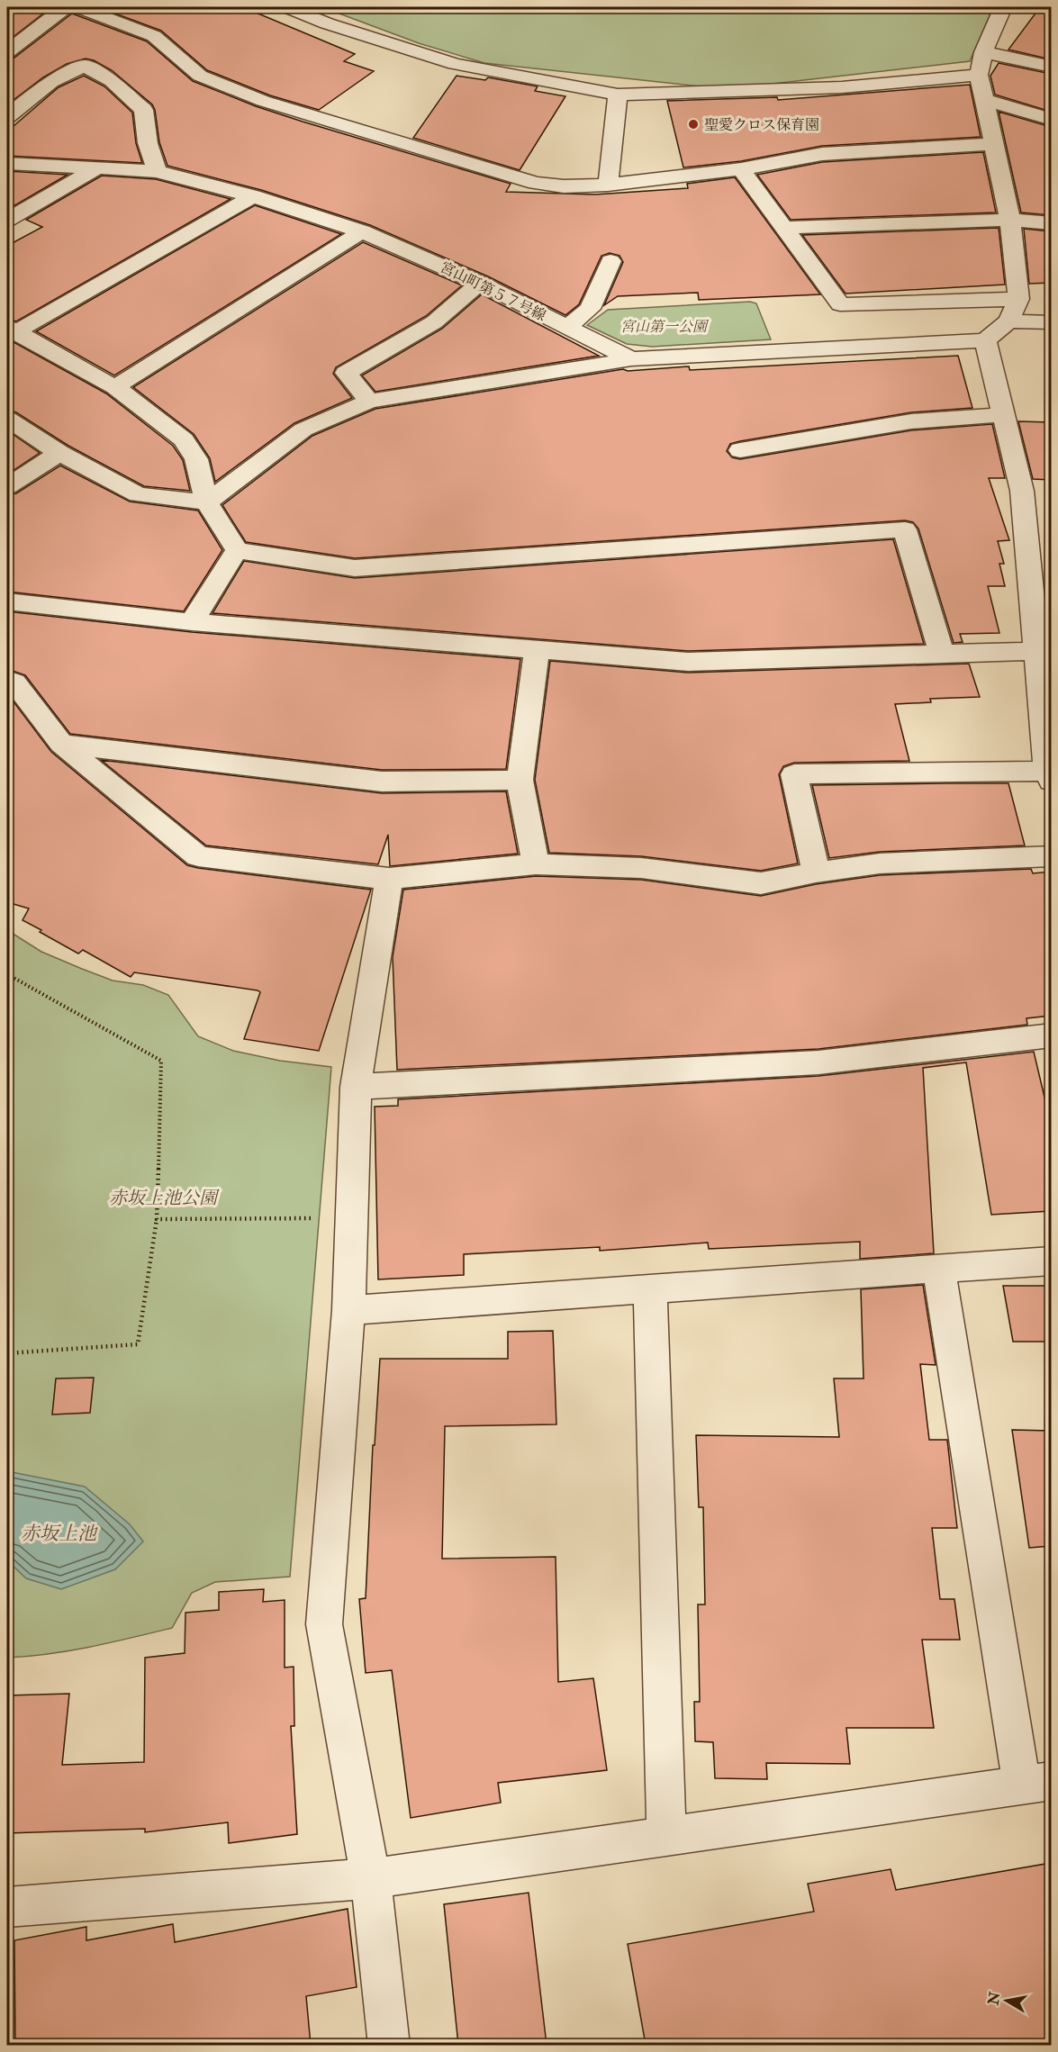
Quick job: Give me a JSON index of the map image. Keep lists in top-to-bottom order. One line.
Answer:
{"streets":{"street":["宮山町第５７号線"]},"water":["赤坂上池"],"parks":["宮山第一公園","赤坂上池公園"],"places":["聖愛クロス保育園"],"north":"left"}
